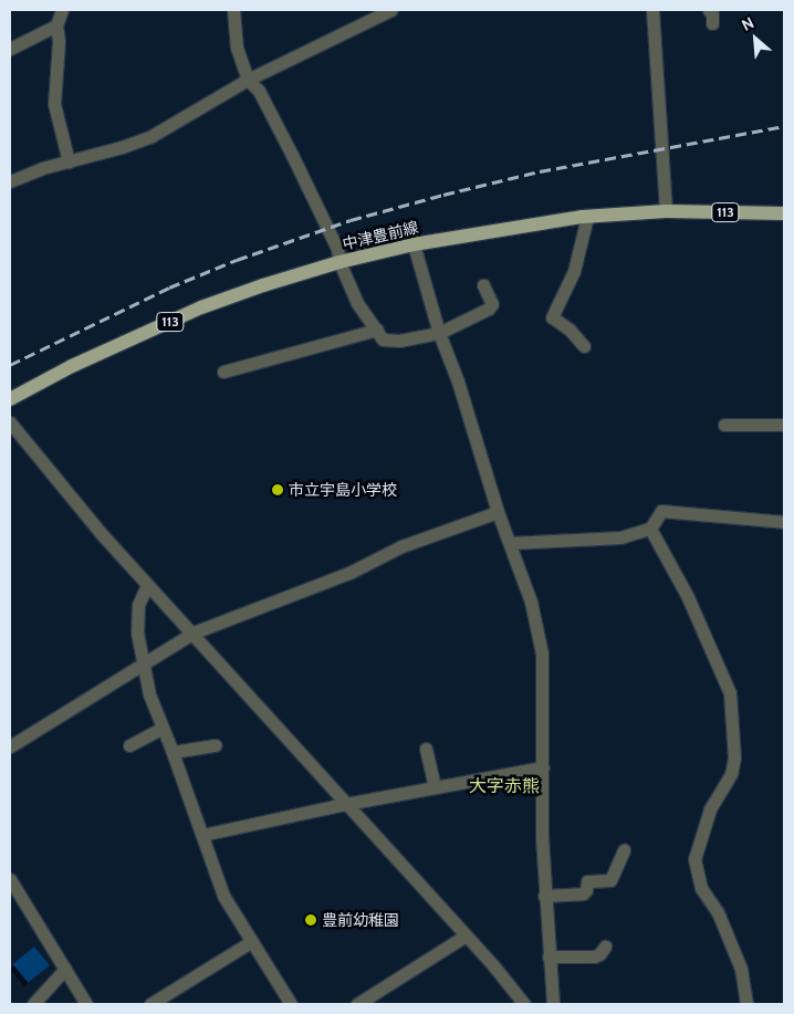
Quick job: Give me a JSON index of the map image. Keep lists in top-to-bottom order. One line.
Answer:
{"streets":{"main road":["113","中津豊前線"]},"districts":["大字赤熊"],"places":["市立宇島小学校","豊前幼稚園"],"north":"top left"}
